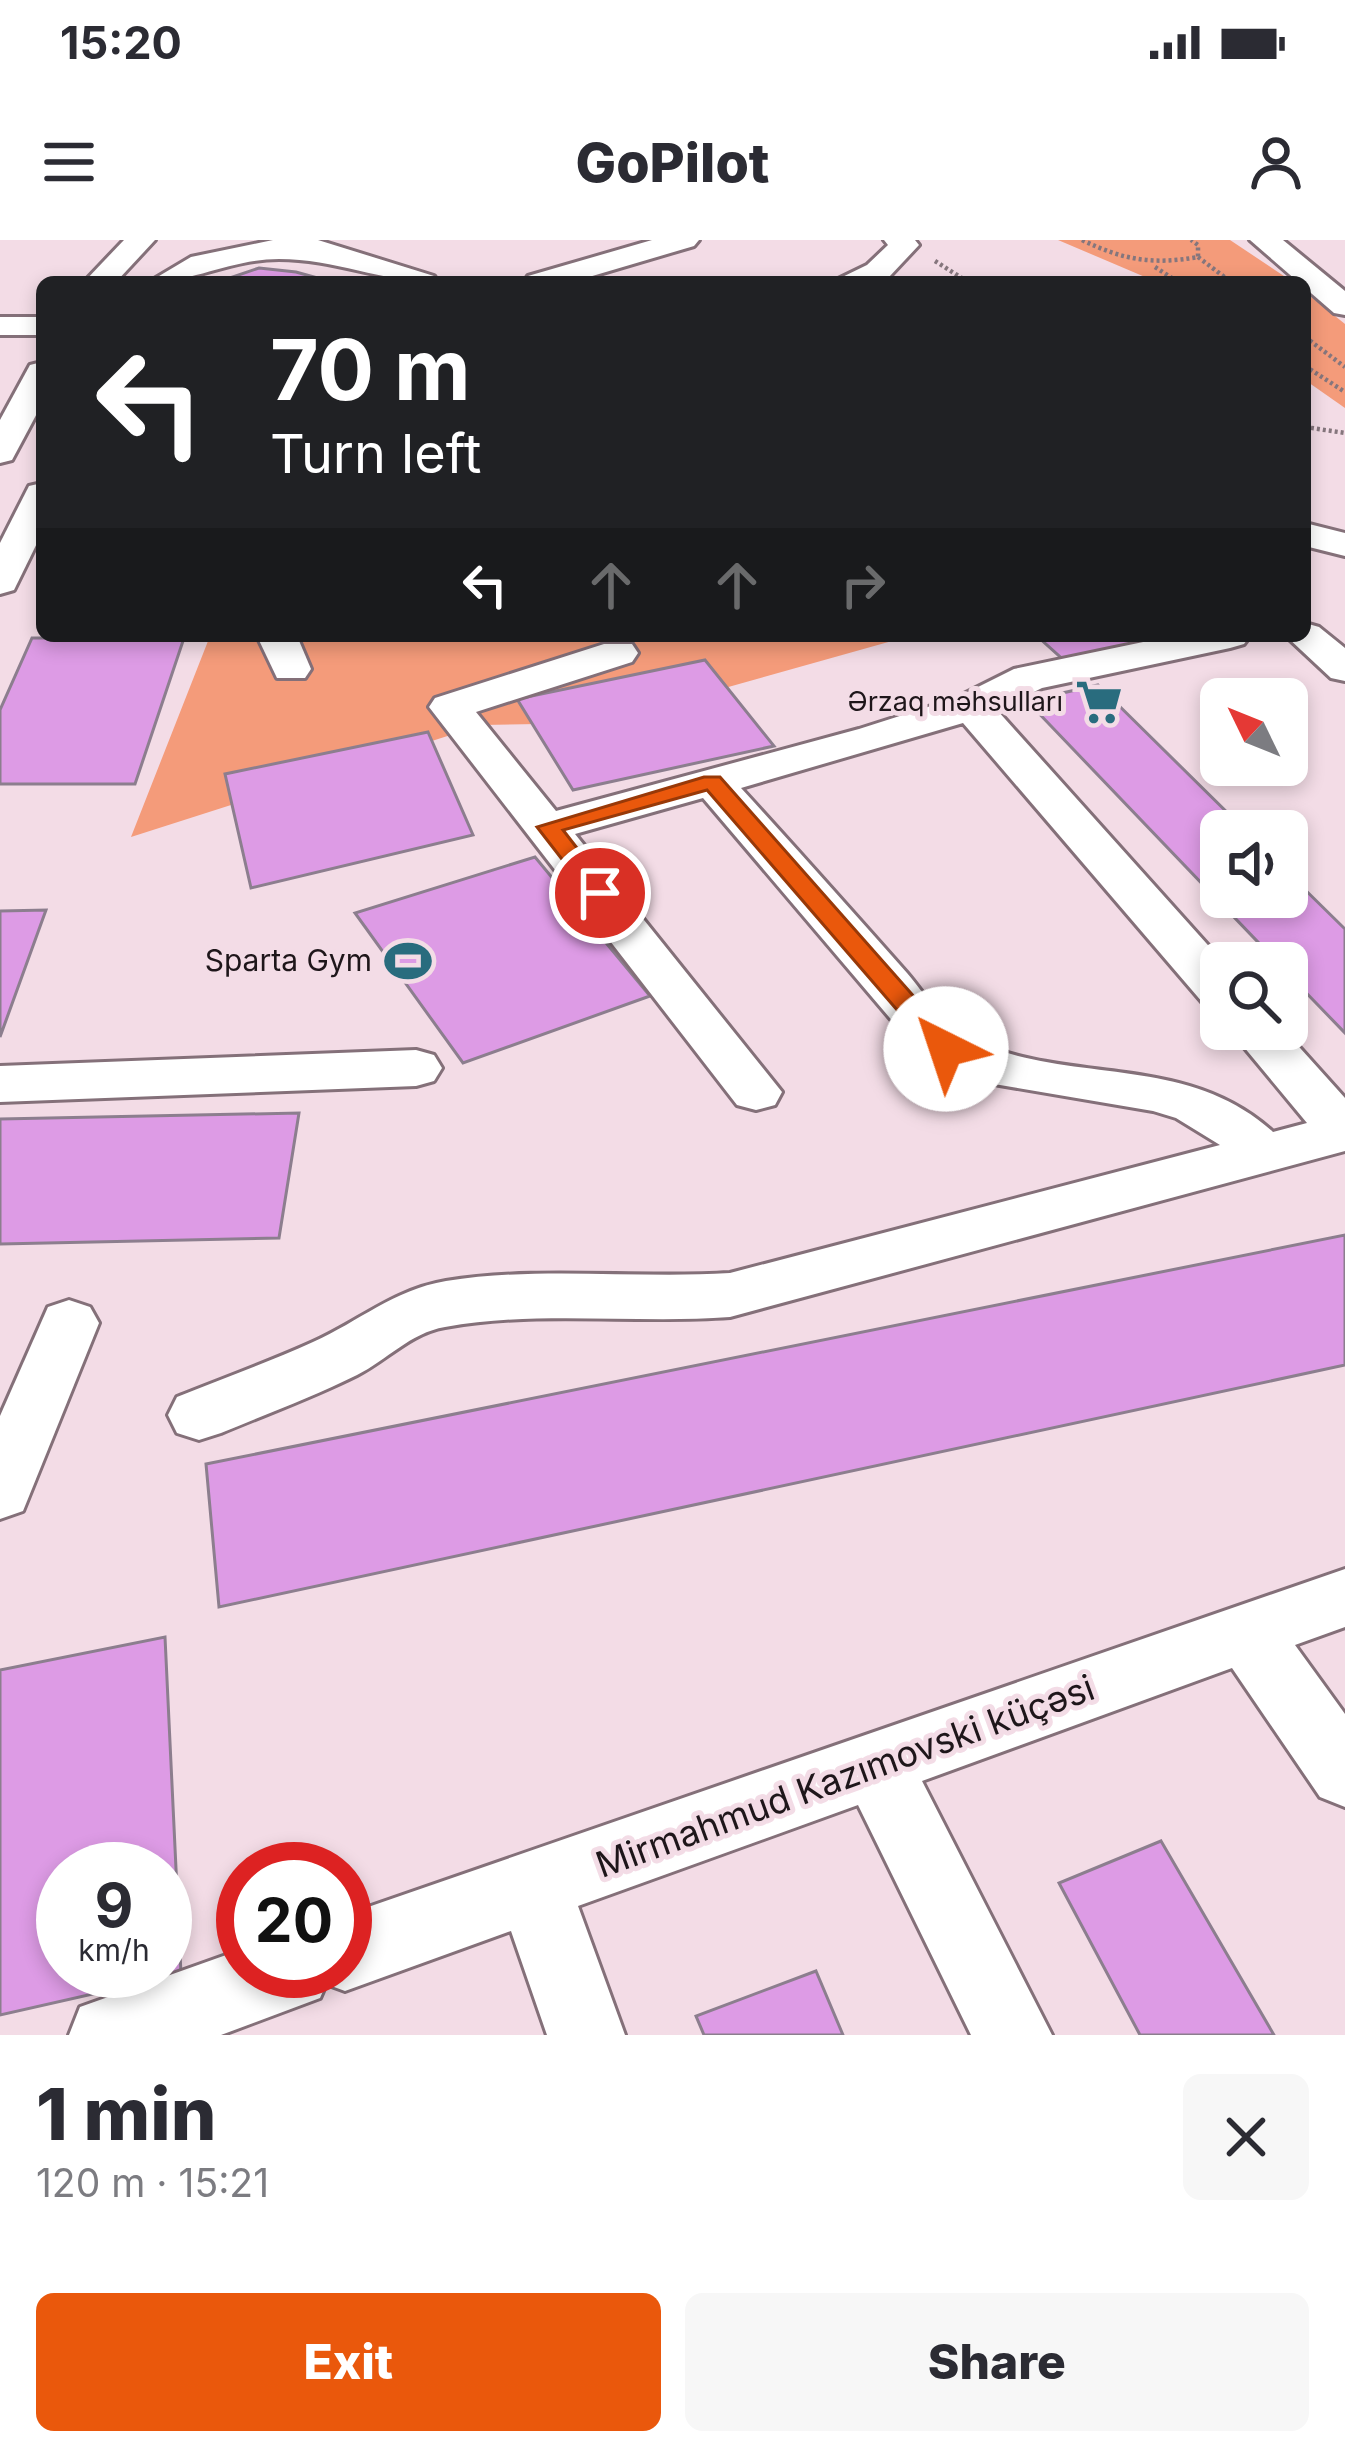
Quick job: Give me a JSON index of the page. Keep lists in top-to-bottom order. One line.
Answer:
{"streets":{"street":["Mirmahmud Kazımovski küçəsi"]},"places":{"supermarket":["Ərzaq məhsulları"],"sports":["Sparta Gym"]},"north":"top left","page":{"status":"15:20","header":"GoPilot","turn":["70 m","Turn left"],"speed":"9 km/h","limit":"20","heading":["1 min","120 m · 15:21"],"buttons":["Exit","Share"]}}
